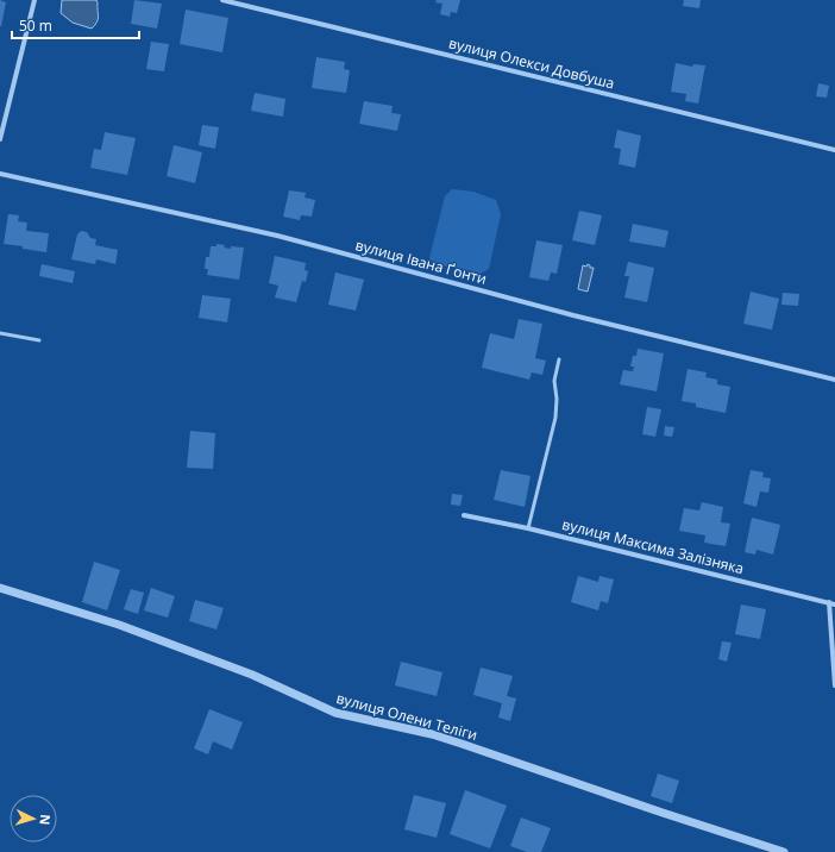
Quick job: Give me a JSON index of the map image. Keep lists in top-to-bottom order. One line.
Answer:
{"streets":{"street":["вулиця Олекси Довбуша","вулиця Івана Ґонти","вулиця Максима Залізняка","вулиця Олени Теліги"]},"scale_bar":"50 m","north":"right"}
